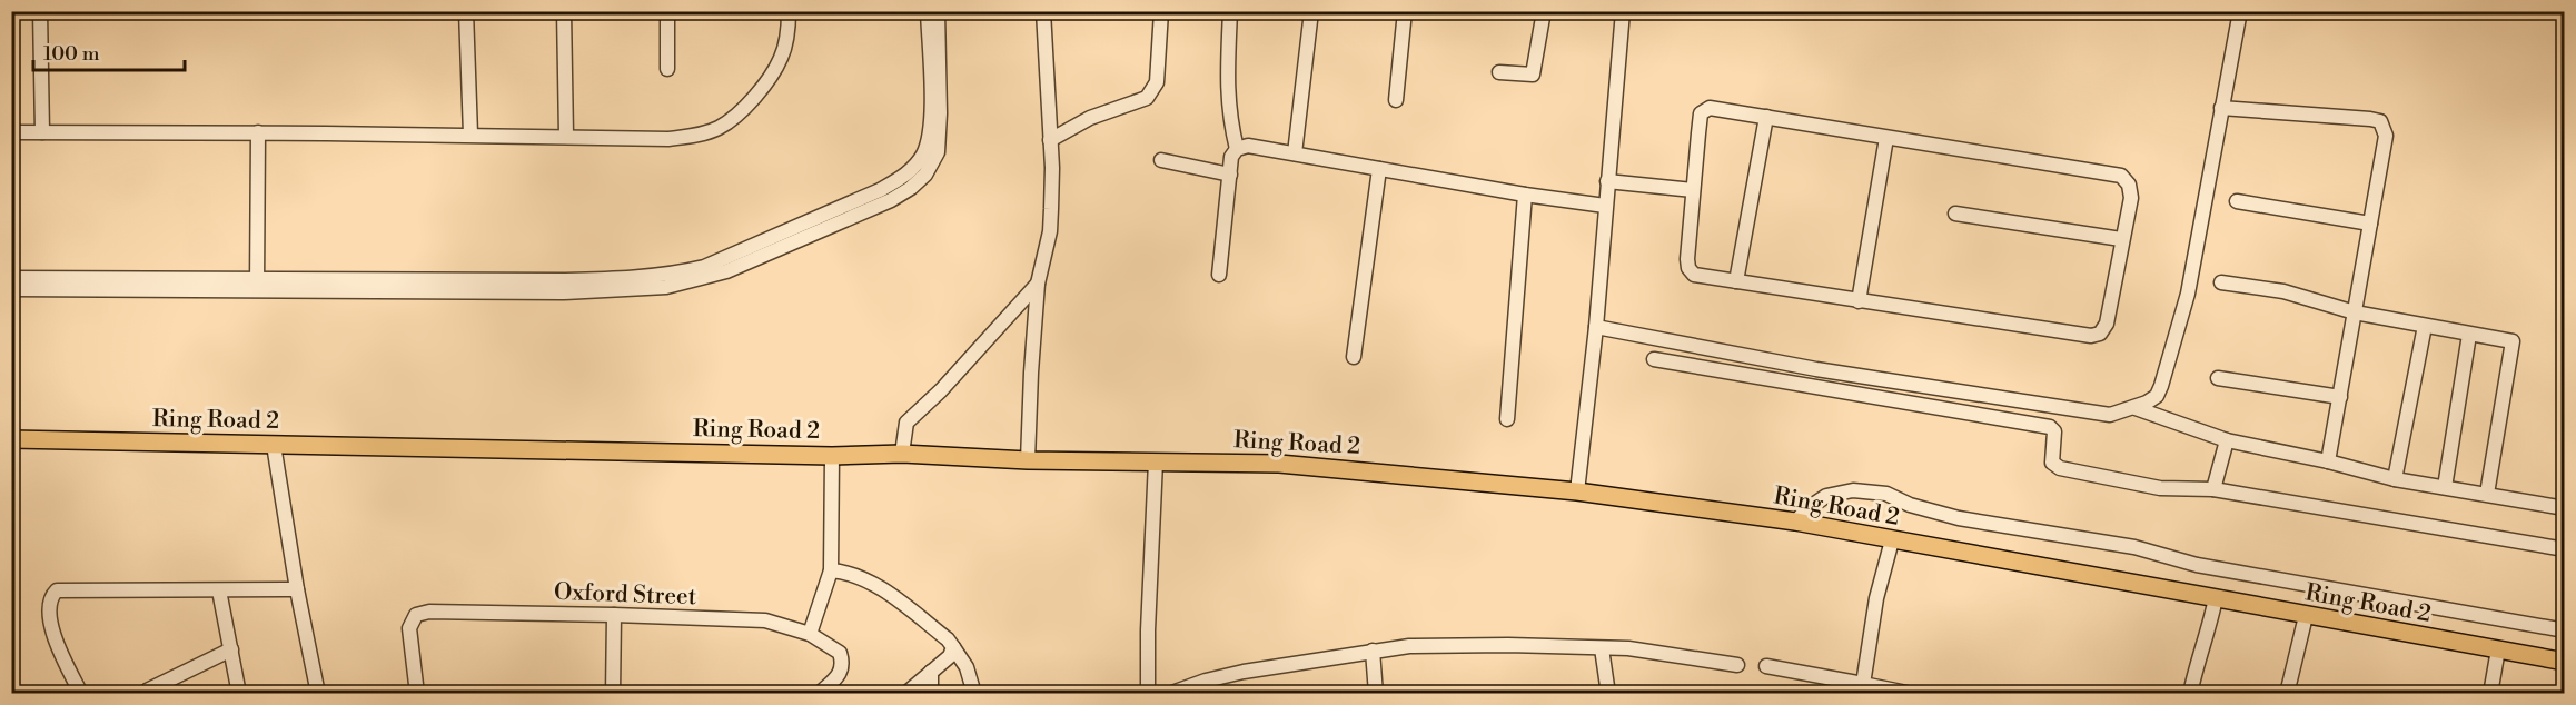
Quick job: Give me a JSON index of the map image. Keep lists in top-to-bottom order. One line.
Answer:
{"streets":{"main road":["Ring Road 2"],"street":["Oxford Street"]},"scale_bar":"100 m"}
